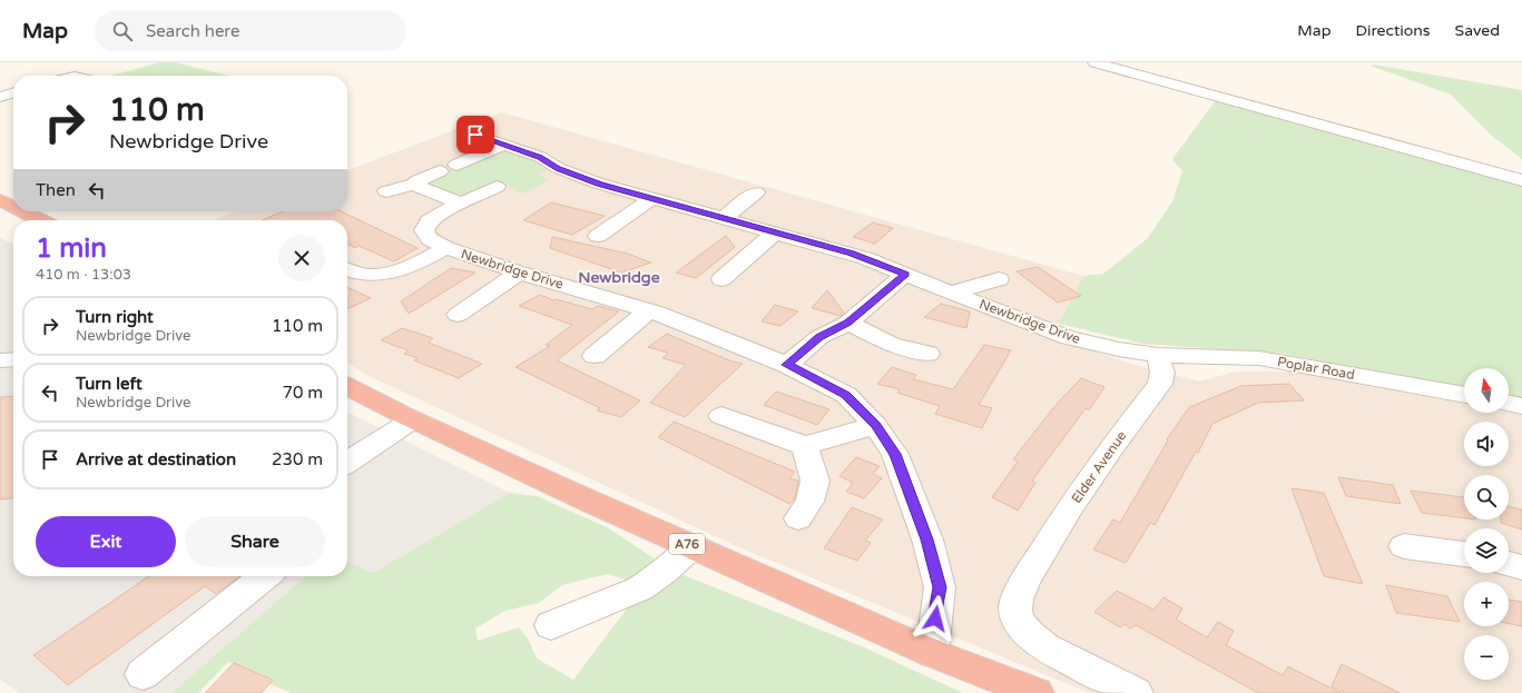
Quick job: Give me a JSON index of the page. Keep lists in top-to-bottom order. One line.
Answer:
{"streets":{"highway":["A76"],"street":["Newbridge Drive","Poplar Road","Elder Avenue"]},"crossings":[["Newbridge Drive","Poplar Road"],["Newbridge Drive","Elder Avenue"],["Newbridge Drive","A76"],["Poplar Road","Elder Avenue"]],"districts":["Newbridge"],"north":"top","page":{"header":"Map","search":"Search here","nav":["Map","Directions","Saved"],"turn":["110 m","Newbridge Drive"],"then":"Then","heading":["1 min","410 m · 13:03"],"list":[{"name":"Turn right","note":"Newbridge Drive","value":"110 m"},{"name":"Turn left","note":"Newbridge Drive","value":"70 m"},{"name":"Arrive at destination","value":"230 m"}],"map_buttons":["+","−"],"buttons":["Exit","Share"]}}
